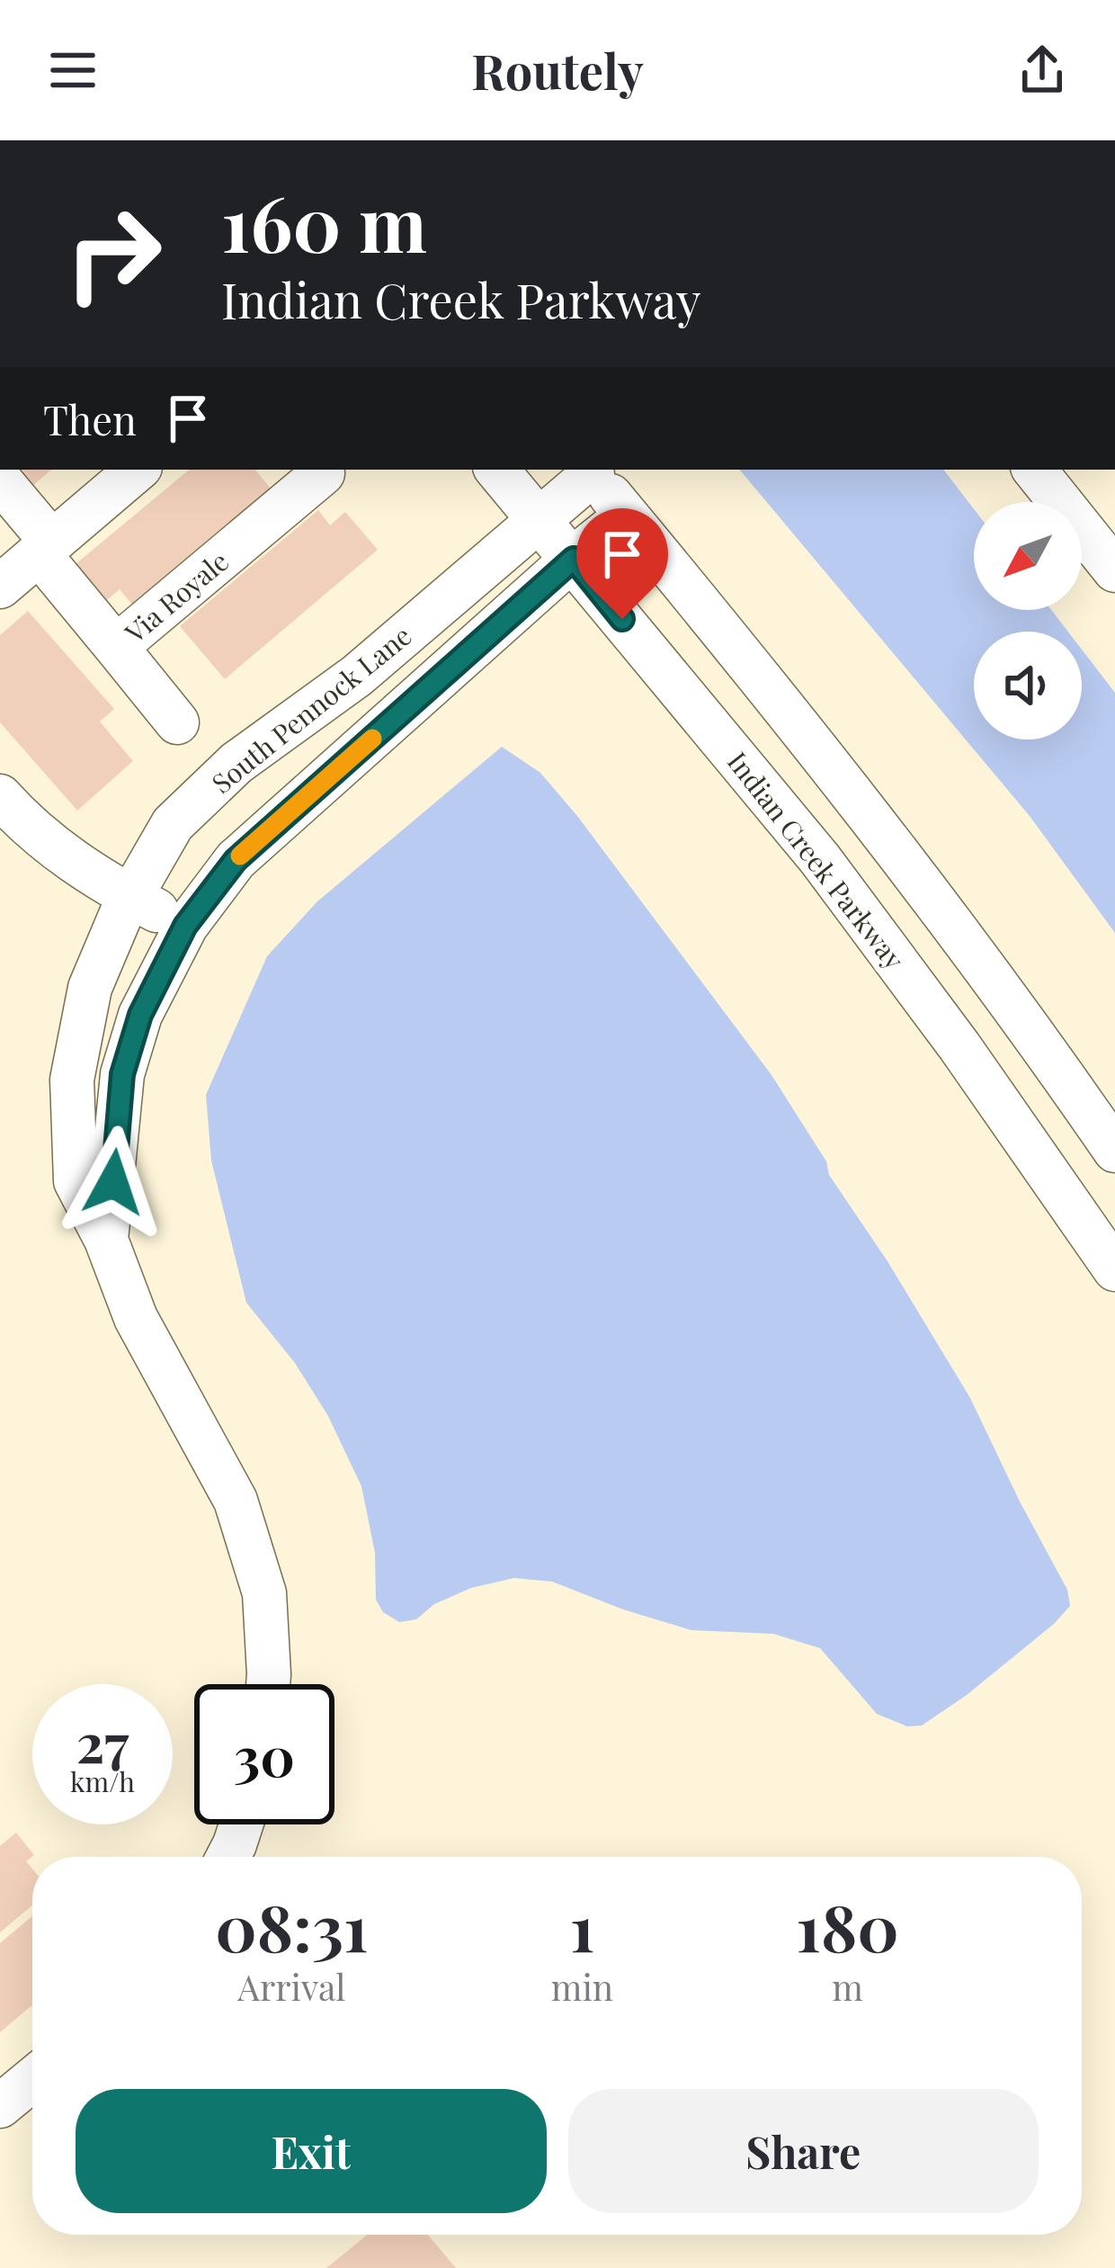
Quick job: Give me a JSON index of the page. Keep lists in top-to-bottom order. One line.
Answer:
{"streets":{"street":["Via Royale","South Pennock Lane","Indian Creek Parkway"]},"crossings":[["South Pennock Lane","Indian Creek Parkway"]],"north":"bottom left","page":{"header":"Routely","turn":["160 m","Indian Creek Parkway"],"then":"Then","speed":"27 km/h","limit":"30","eta":["08:31","Arrival","1","min","180","m"],"buttons":["Exit","Share"]}}
